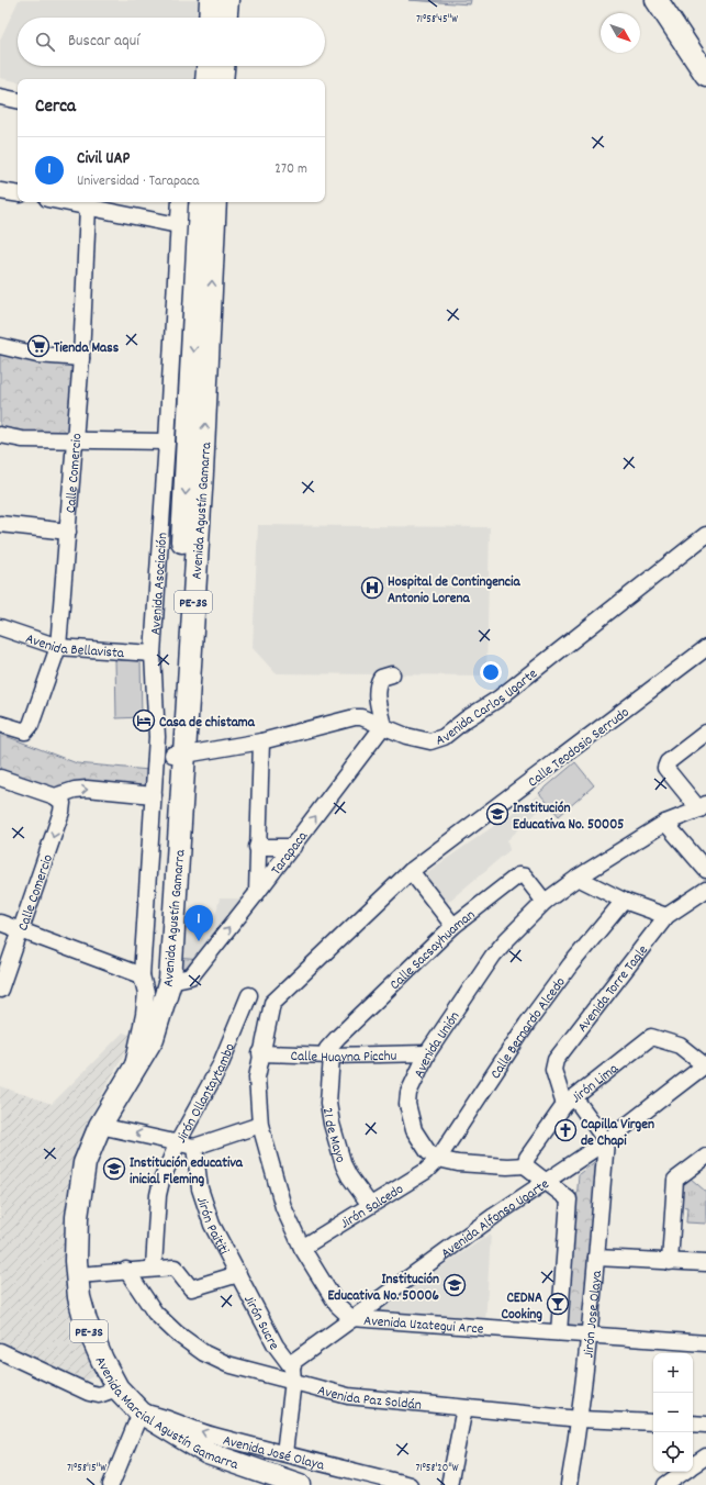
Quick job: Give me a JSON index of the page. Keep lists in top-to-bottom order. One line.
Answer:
{"streets":{"highway":["Avenida Agustín Gamarra","PE-3S","Avenida Marcial Agustín Gamarra"],"street":["Calle Comercio","Avenida Asociación","Avenida Bellavista","Avenida Carlos Ugarte","Calle Teodosio Serrudo","Tarapaca","Calle Sacsayhuaman","Avenida Torre Tagle","Calle Bernardo Alcedo","Avenida Unión","Calle Huayna Picchu","Jirón Lima","Jirón Ollantaytambo","21 de Mayo","Jirón Salcedo","Avenida Alfonso Ugarte","Jirón Paititi","Jirón Jose Olaya","Jirón Sucre","Avenida Uzategui Arce","Avenida Paz Soldán","Avenida José Olaya"]},"crossings":[["Calle Comercio","Avenida Bellavista"],["Avenida Agustín Gamarra","Avenida Asociación"],["Avenida Agustín Gamarra","Avenida Carlos Ugarte"],["Avenida Agustín Gamarra","Tarapaca"],["Avenida Agustín Gamarra","Avenida Marcial Agustín Gamarra"],["Avenida Asociación","Avenida Bellavista"],["Avenida Asociación","Avenida Marcial Agustín Gamarra"],["Avenida Carlos Ugarte","Tarapaca"],["Calle Teodosio Serrudo","Avenida Uzategui Arce"],["Calle Sacsayhuaman","Avenida Unión"],["Calle Sacsayhuaman","Calle Huayna Picchu"],["Calle Sacsayhuaman","21 de Mayo"],["Avenida Torre Tagle","Jirón Lima"],["Avenida Torre Tagle","Avenida Alfonso Ugarte"],["Avenida Torre Tagle","Jirón Jose Olaya"],["Calle Bernardo Alcedo","Avenida Unión"],["Calle Bernardo Alcedo","Jirón Salcedo"],["Avenida Unión","Calle Huayna Picchu"],["Avenida Unión","Jirón Salcedo"],["Calle Huayna Picchu","21 de Mayo"],["Calle Huayna Picchu","Avenida Uzategui Arce"],["Jirón Lima","Avenida Alfonso Ugarte"],["21 de Mayo","Jirón Salcedo"],["Jirón Salcedo","Avenida Uzategui Arce"],["Avenida Alfonso Ugarte","Jirón Jose Olaya"],["Avenida Alfonso Ugarte","Jirón Sucre"],["Avenida Alfonso Ugarte","Avenida Uzategui Arce"],["Avenida Alfonso Ugarte","Avenida Paz Soldán"],["Jirón Paititi","Jirón Sucre"],["Jirón Jose Olaya","Avenida Uzategui Arce"],["Jirón Jose Olaya","Avenida Paz Soldán"],["Jirón Sucre","Avenida Paz Soldán"],["Avenida Marcial Agustín Gamarra","Avenida José Olaya"]],"one_way":["Tarapaca","Avenida José Olaya"],"places":{"supermarket":["Tienda Mass"],"hospital":["Hospital de Contingencia Antonio Lorena"],"hotel":["Casa de chistama"],"school or university":["Institución Educativa No. 50005","Institución educativa inicial Fleming","Institución Educativa No. 50006"],"church":["Capilla Virgen de Chapi"],"bar":["CEDNA Cooking"]},"north":"bottom right","page":{"search":"Buscar aquí","heading":"Cerca","list":[{"mark":"1","name":"Civil UAP","note":"Universidad · Tarapaca","value":"270 m"}],"pins":"1","map_buttons":["+","−"]},"coordinates":["71°58'45\"W","71°58'15\"W","71°58'20\"W"]}
